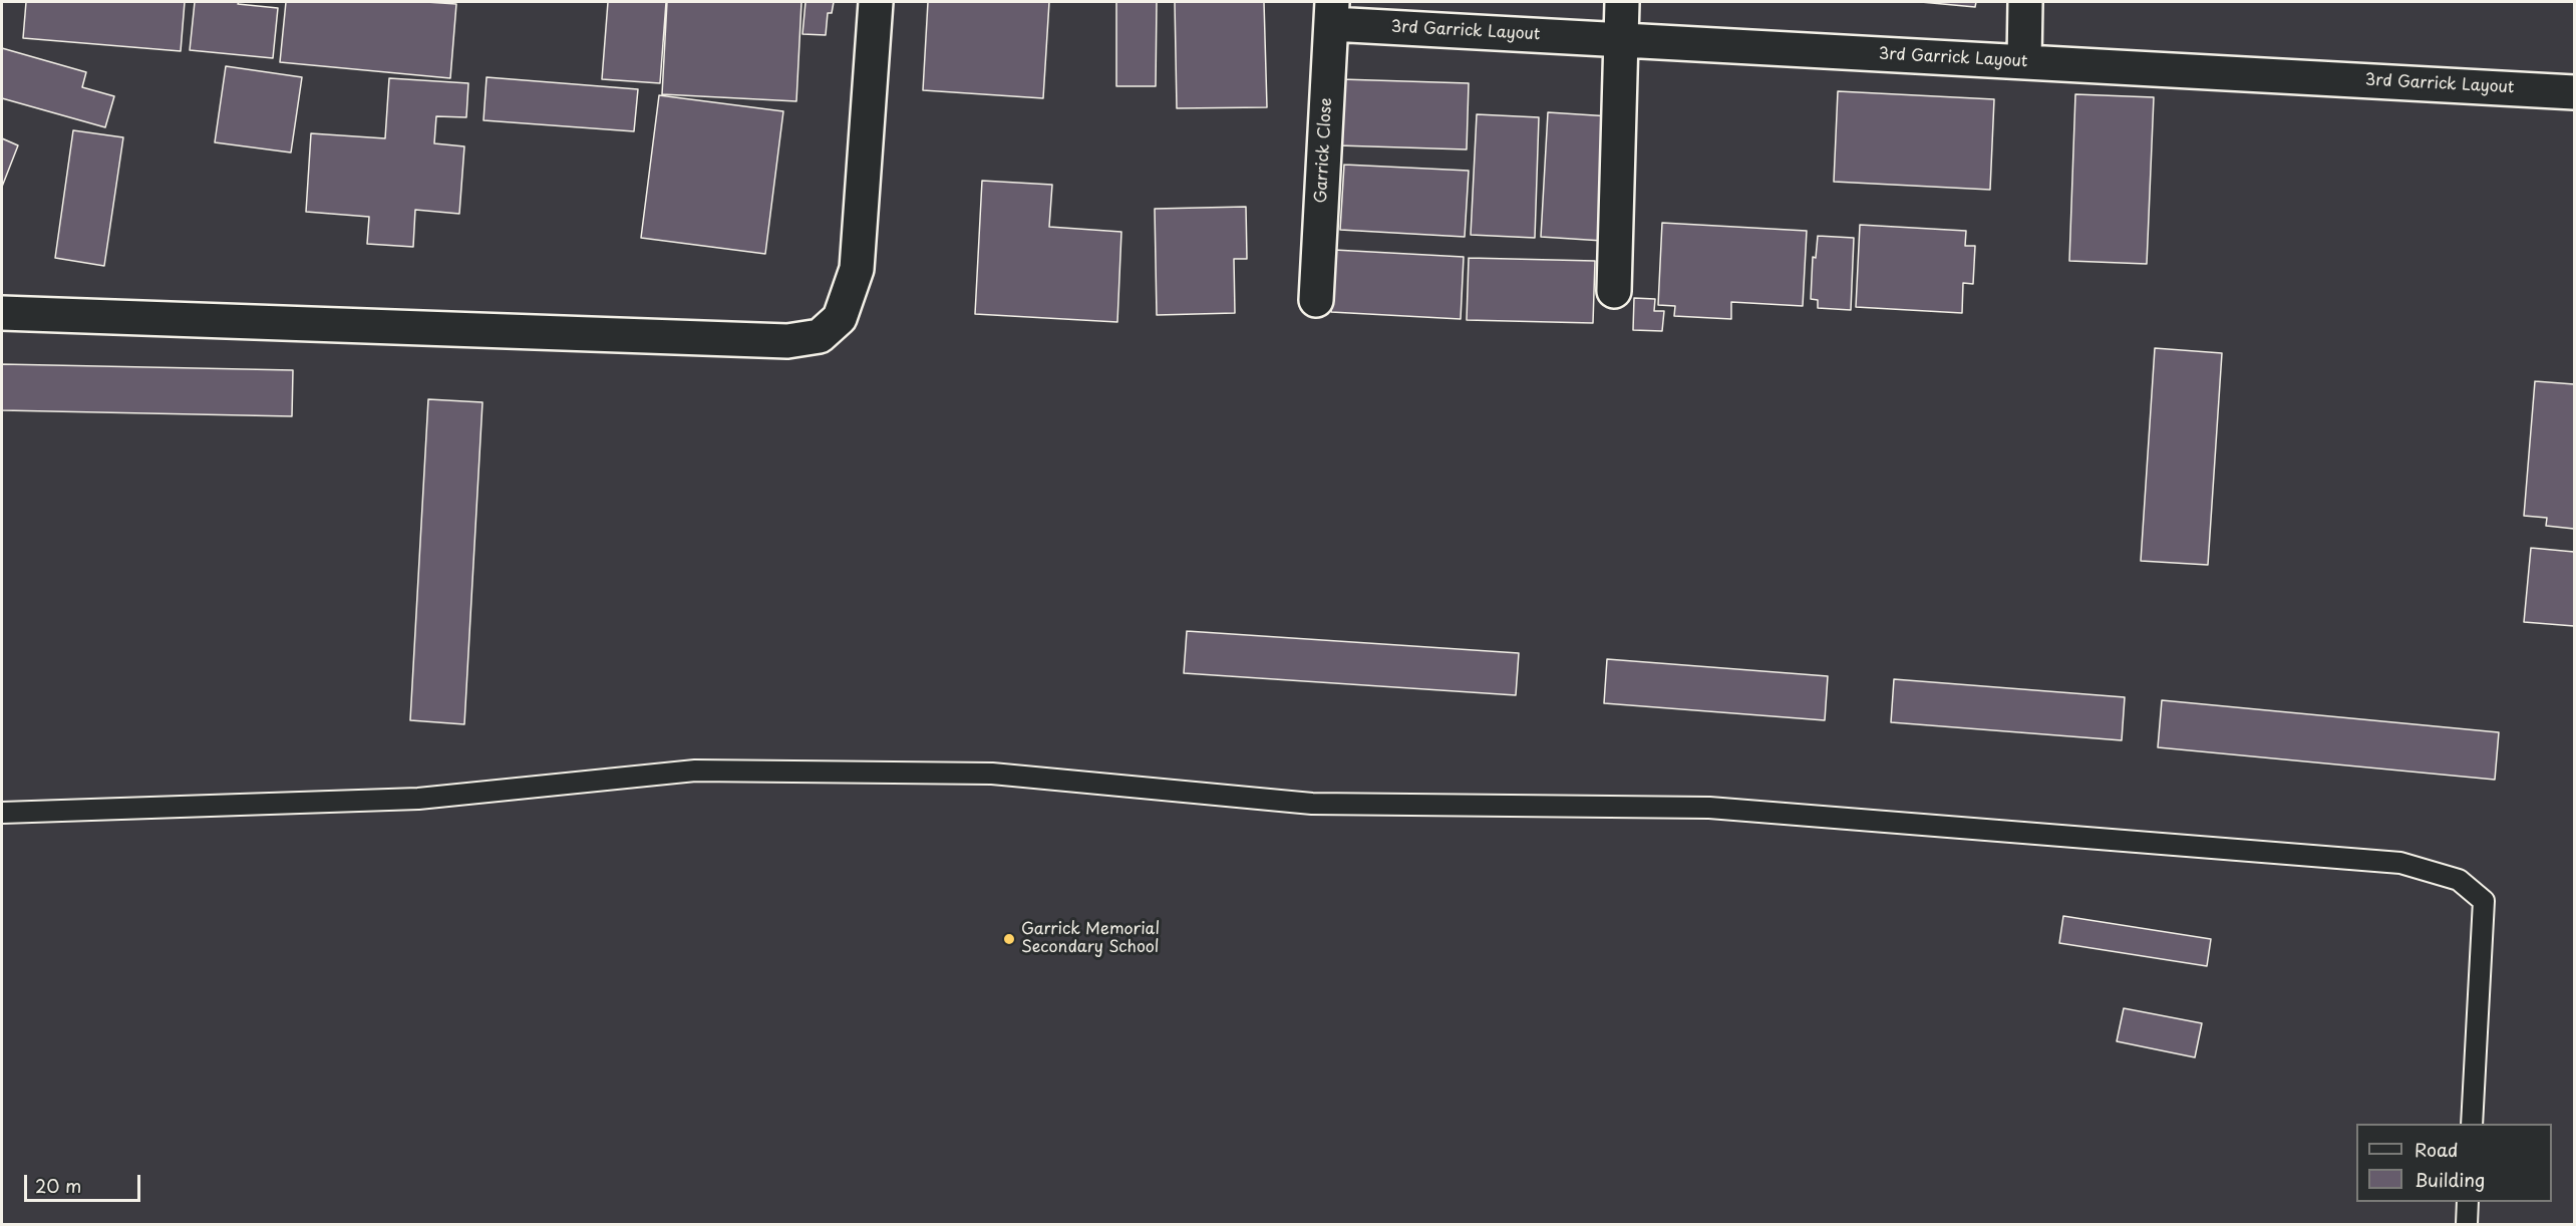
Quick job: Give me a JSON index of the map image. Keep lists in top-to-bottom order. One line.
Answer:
{"streets":{"street":["3rd Garrick Layout","Garrick Close"]},"crossings":[["3rd Garrick Layout","Garrick Close"]],"places":["Garrick Memorial Secondary School"],"legend":["Road","Building"],"scale_bar":"20 m"}
